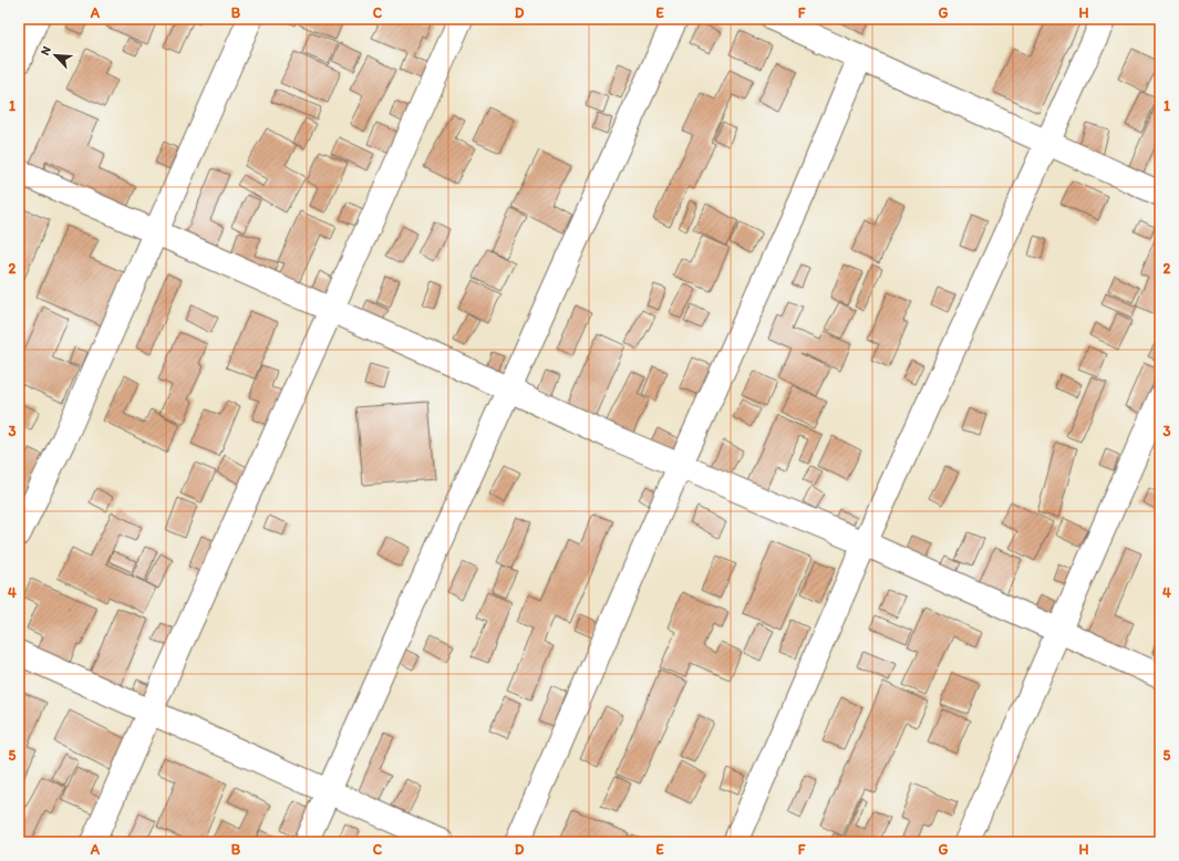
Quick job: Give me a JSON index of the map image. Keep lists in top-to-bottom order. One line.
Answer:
{"north":"top left","grid":{"columns":["A","B","C","D","E","F","G","H"],"rows":["1","2","3","4","5"]}}
